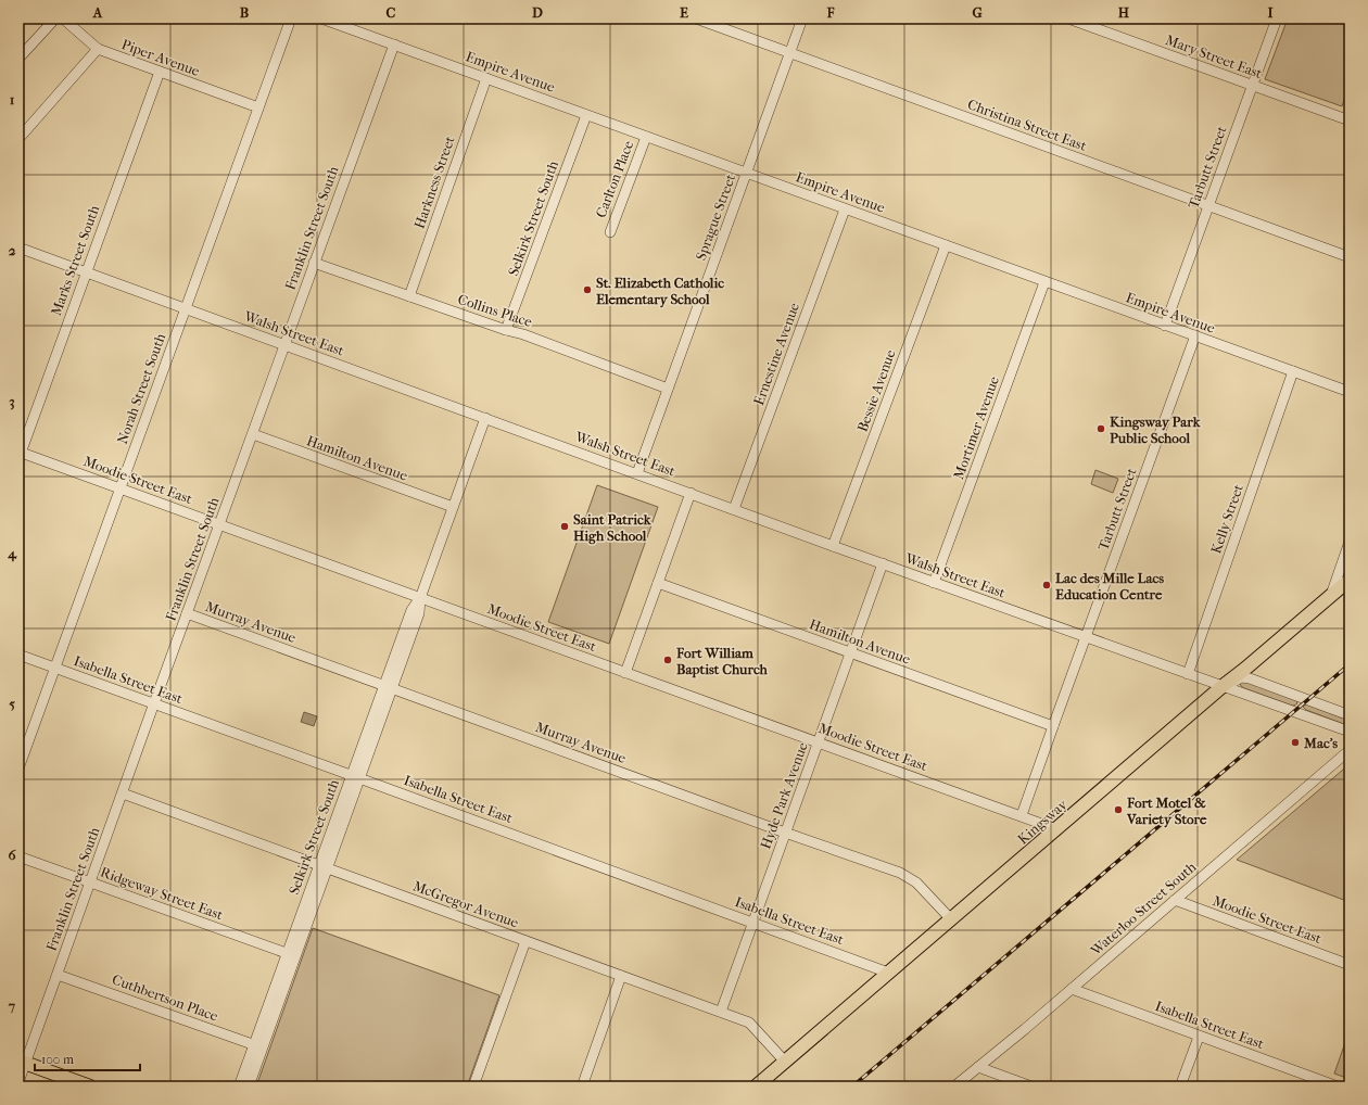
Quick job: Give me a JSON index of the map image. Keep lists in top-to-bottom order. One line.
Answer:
{"streets":{"main road":["Kingsway"],"street":["Mary Street East","Piper Avenue","Empire Avenue","Christina Street East","Tarbutt Street","Carlton Place","Harkness Street","Sprague Street","Selkirk Street South","Franklin Street South","Marks Street South","Collins Place","Walsh Street East","Ernestine Avenue","Norah Street South","Bessie Avenue","Mortimer Avenue","Hamilton Avenue","Moodie Street East","Kelly Street","Murray Avenue","Isabella Street East","Hyde Park Avenue","Ridgeway Street East","McGregor Avenue","Waterloo Street South","Cuthbertson Place"]},"crossings":[["Mary Street East","Tarbutt Street"],["Piper Avenue","Marks Street South"],["Piper Avenue","Norah Street South"],["Empire Avenue","Tarbutt Street"],["Empire Avenue","Carlton Place"],["Empire Avenue","Harkness Street"],["Empire Avenue","Sprague Street"],["Empire Avenue","Selkirk Street South"],["Empire Avenue","Franklin Street South"],["Empire Avenue","Ernestine Avenue"],["Empire Avenue","Bessie Avenue"],["Empire Avenue","Mortimer Avenue"],["Empire Avenue","Kelly Street"],["Christina Street East","Tarbutt Street"],["Christina Street East","Sprague Street"],["Tarbutt Street","Walsh Street East"],["Tarbutt Street","Hamilton Avenue"],["Tarbutt Street","Moodie Street East"],["Harkness Street","Collins Place"],["Sprague Street","Collins Place"],["Sprague Street","Walsh Street East"],["Selkirk Street South","Collins Place"],["Selkirk Street South","Walsh Street East"],["Selkirk Street South","Hamilton Avenue"],["Selkirk Street South","Moodie Street East"],["Selkirk Street South","Murray Avenue"],["Selkirk Street South","Isabella Street East"],["Selkirk Street South","Ridgeway Street East"],["Selkirk Street South","McGregor Avenue"],["Selkirk Street South","Cuthbertson Place"],["Franklin Street South","Collins Place"],["Franklin Street South","Walsh Street East"],["Franklin Street South","Hamilton Avenue"],["Franklin Street South","Moodie Street East"],["Franklin Street South","Murray Avenue"],["Franklin Street South","Isabella Street East"],["Franklin Street South","Ridgeway Street East"],["Franklin Street South","McGregor Avenue"],["Franklin Street South","Cuthbertson Place"],["Marks Street South","Walsh Street East"],["Marks Street South","Moodie Street East"],["Walsh Street East","Ernestine Avenue"],["Walsh Street East","Norah Street South"],["Walsh Street East","Bessie Avenue"],["Walsh Street East","Mortimer Avenue"],["Walsh Street East","Kelly Street"],["Walsh Street East","Hyde Park Avenue"],["Walsh Street East","Kingsway"],["Norah Street South","Moodie Street East"],["Norah Street South","Isabella Street East"],["Hamilton Avenue","Hyde Park Avenue"],["Moodie Street East","Hyde Park Avenue"],["Moodie Street East","Kingsway"],["Moodie Street East","Waterloo Street South"],["Murray Avenue","Hyde Park Avenue"],["Murray Avenue","Kingsway"],["Isabella Street East","Hyde Park Avenue"],["Isabella Street East","Kingsway"],["Isabella Street East","Waterloo Street South"],["Hyde Park Avenue","McGregor Avenue"],["Kingsway","McGregor Avenue"]],"places":["St. Elizabeth Catholic Elementary School","Kingsway Park Public School","Saint Patrick High School","Lac des Mille Lacs Education Centre","Fort William Baptist Church","Mac's","Fort Motel & Variety Store"],"scale_bar":"100 m","grid":{"columns":["A","B","C","D","E","F","G","H","I"],"rows":["1","2","3","4","5","6","7"]}}
